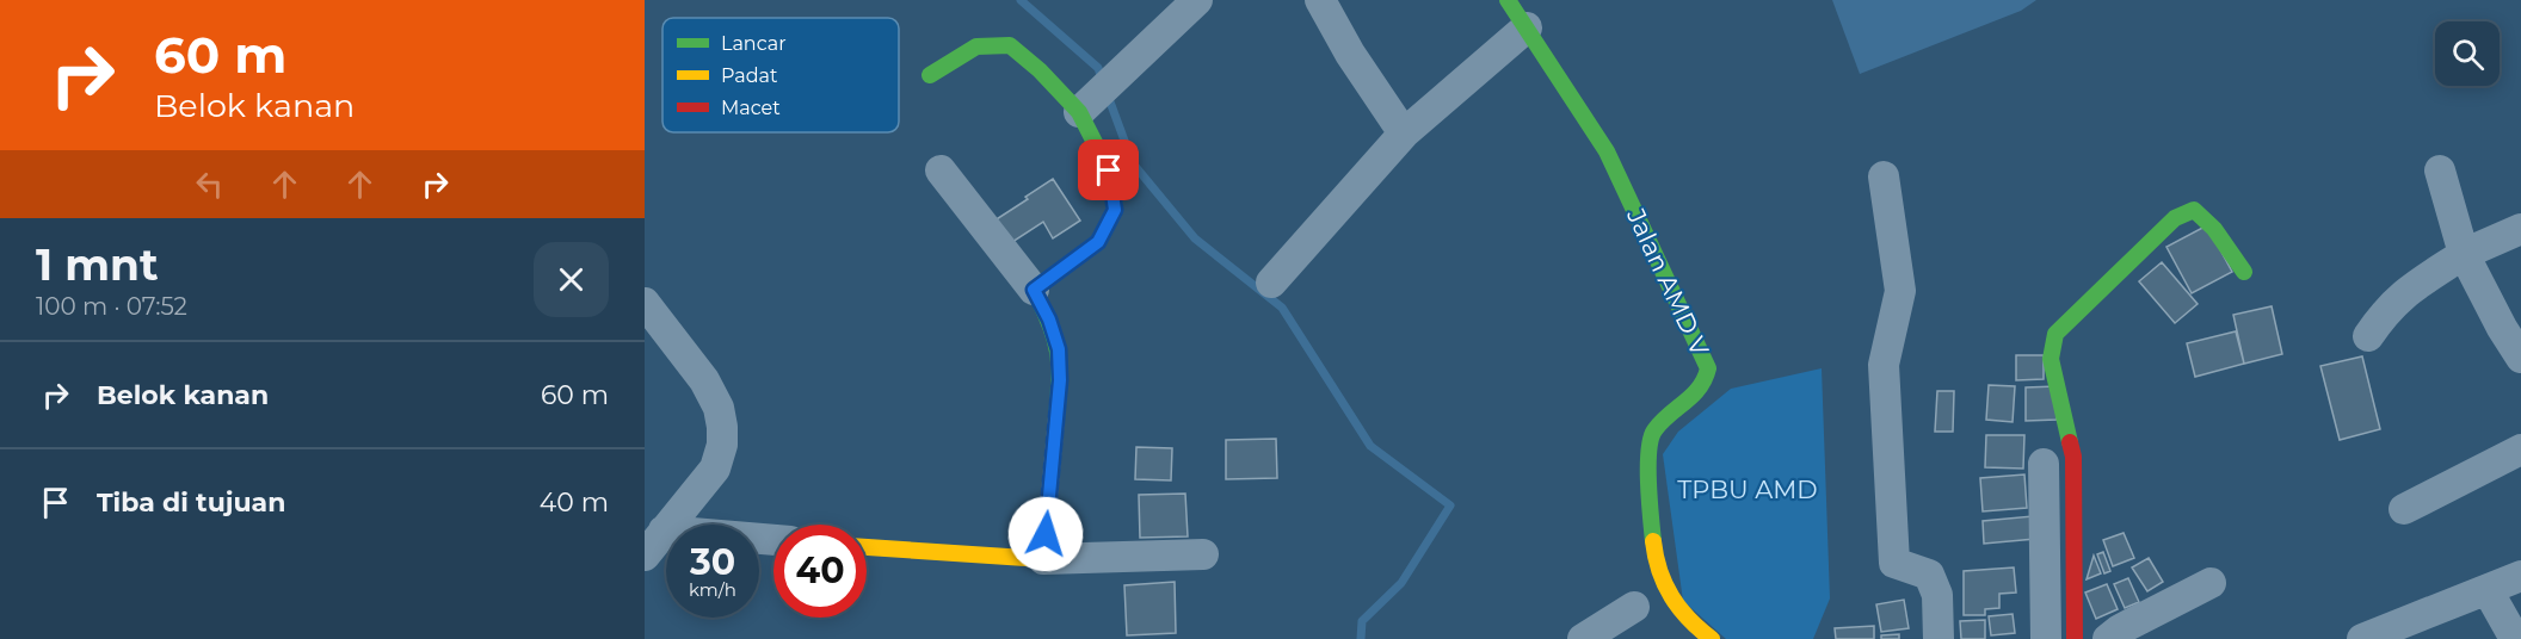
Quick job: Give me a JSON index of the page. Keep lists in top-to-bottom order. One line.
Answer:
{"streets":{"street":["Jalan AMD V"]},"parks":["TPBU AMD"],"legend":["Lancar","Padat","Macet"],"page":{"turn":["60 m","Belok kanan"],"heading":["1 mnt","100 m · 07:52"],"list":[{"name":"Belok kanan","value":"60 m"},{"name":"Tiba di tujuan","value":"40 m"}],"speed":"30 km/h","limit":"40"}}
